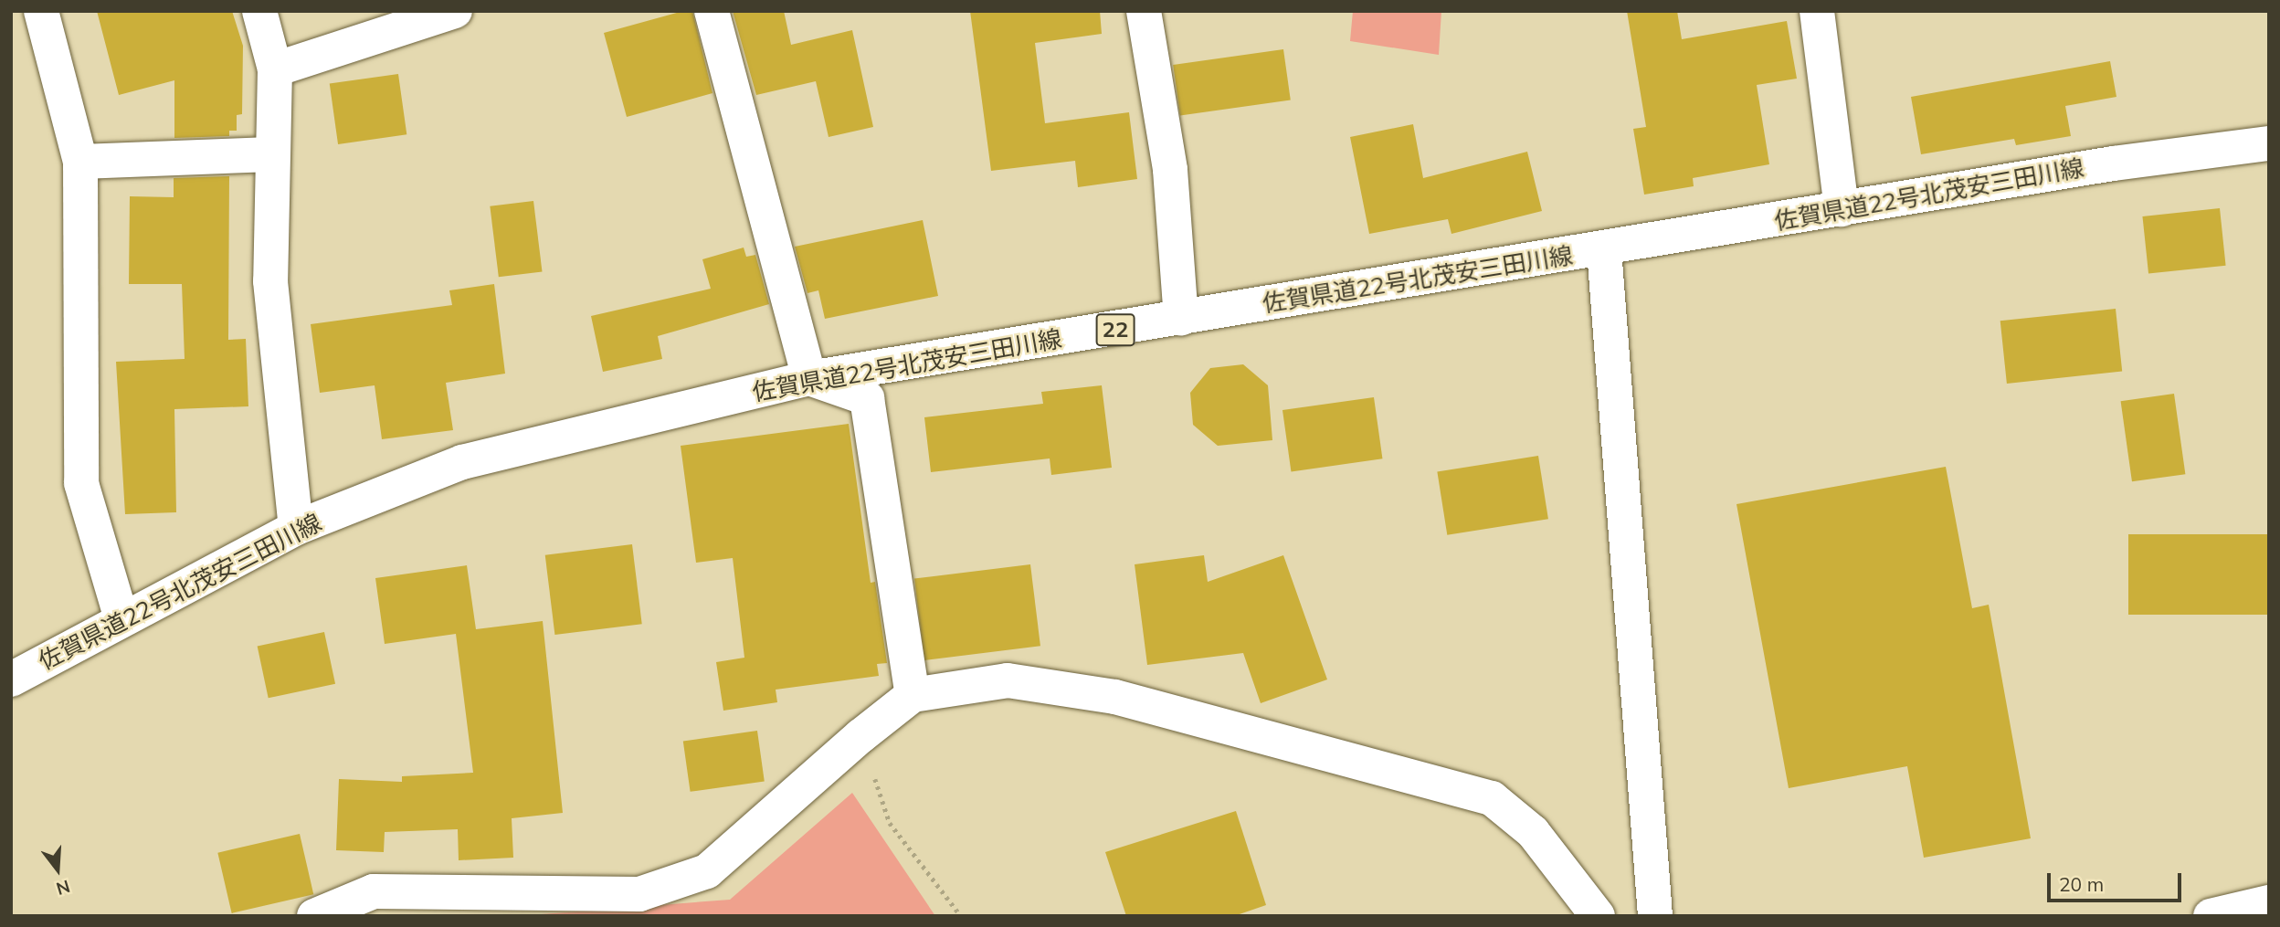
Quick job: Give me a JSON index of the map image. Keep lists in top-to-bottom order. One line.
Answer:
{"streets":{"street":["佐賀県道22号北茂安三田川線","22"]},"scale_bar":"20 m","north":"bottom"}
